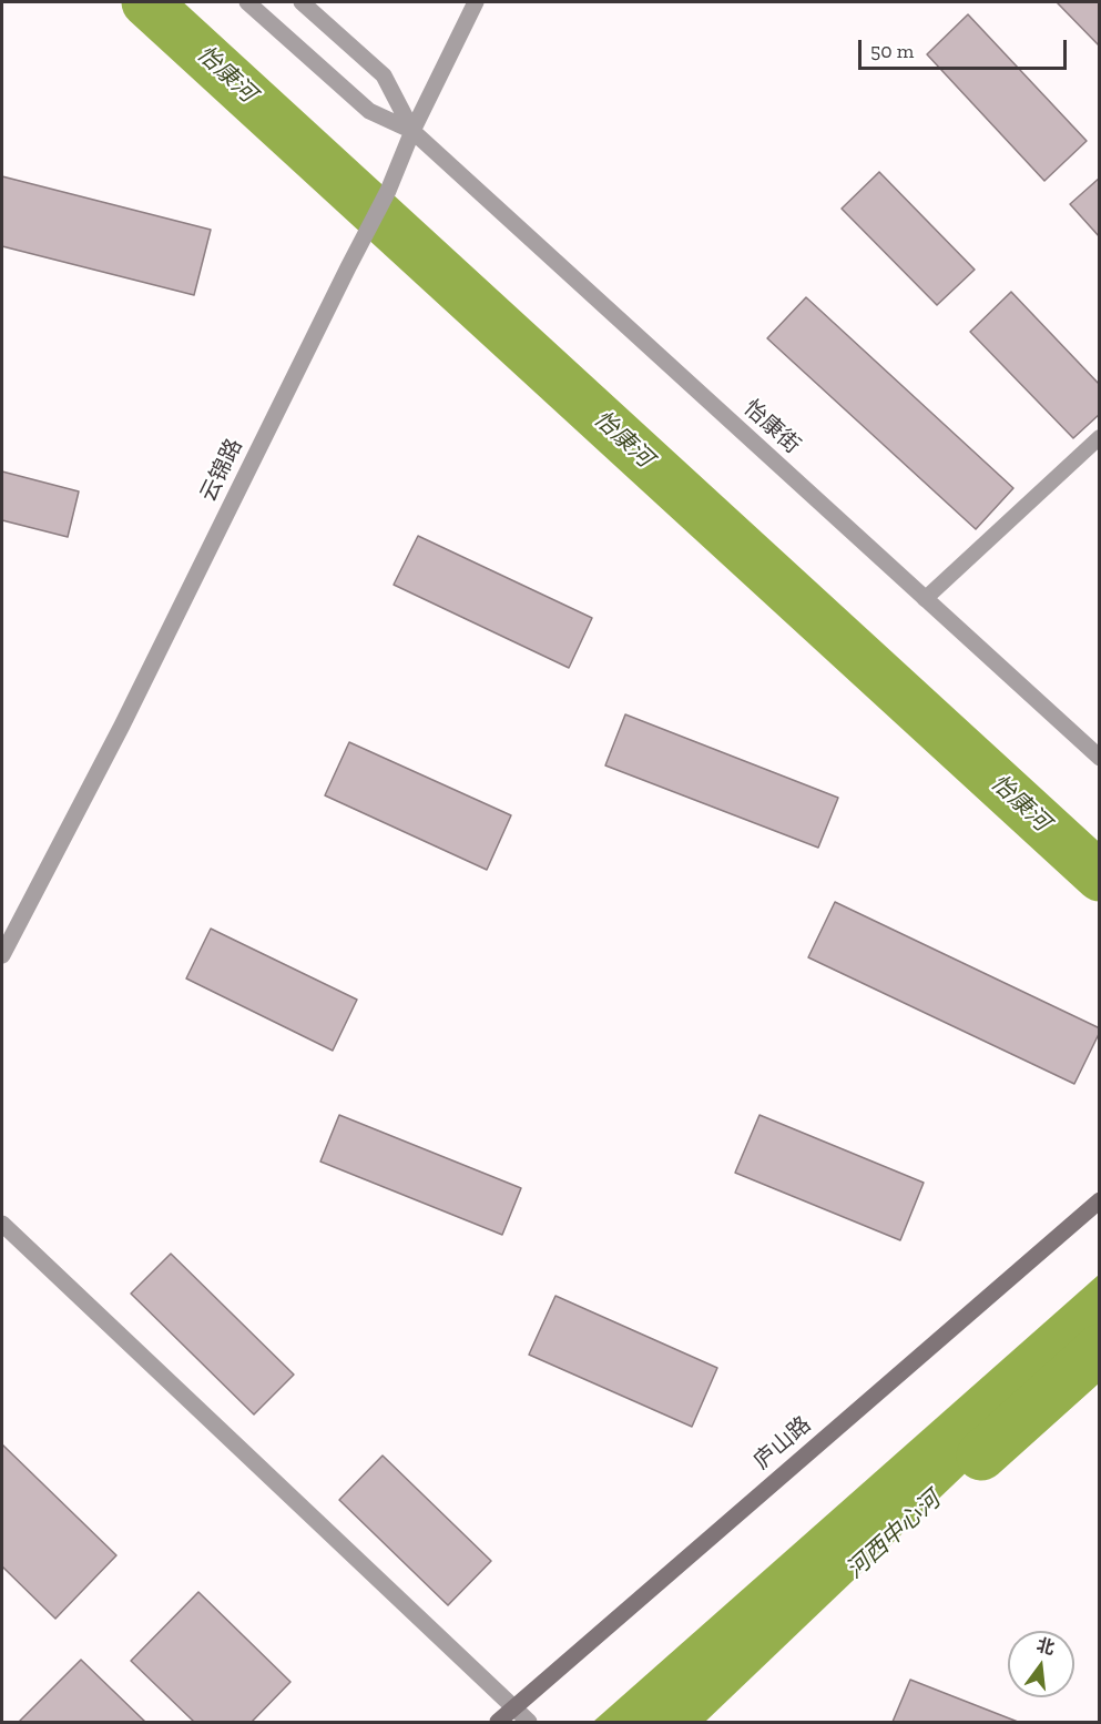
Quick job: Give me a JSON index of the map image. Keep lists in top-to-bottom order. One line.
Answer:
{"streets":{"main road":["庐山路"],"street":["怡康街","云锦路"]},"crossings":[["怡康街","云锦路"]],"water":["怡康河","河西中心河"],"scale_bar":"50 m","north":"top"}
